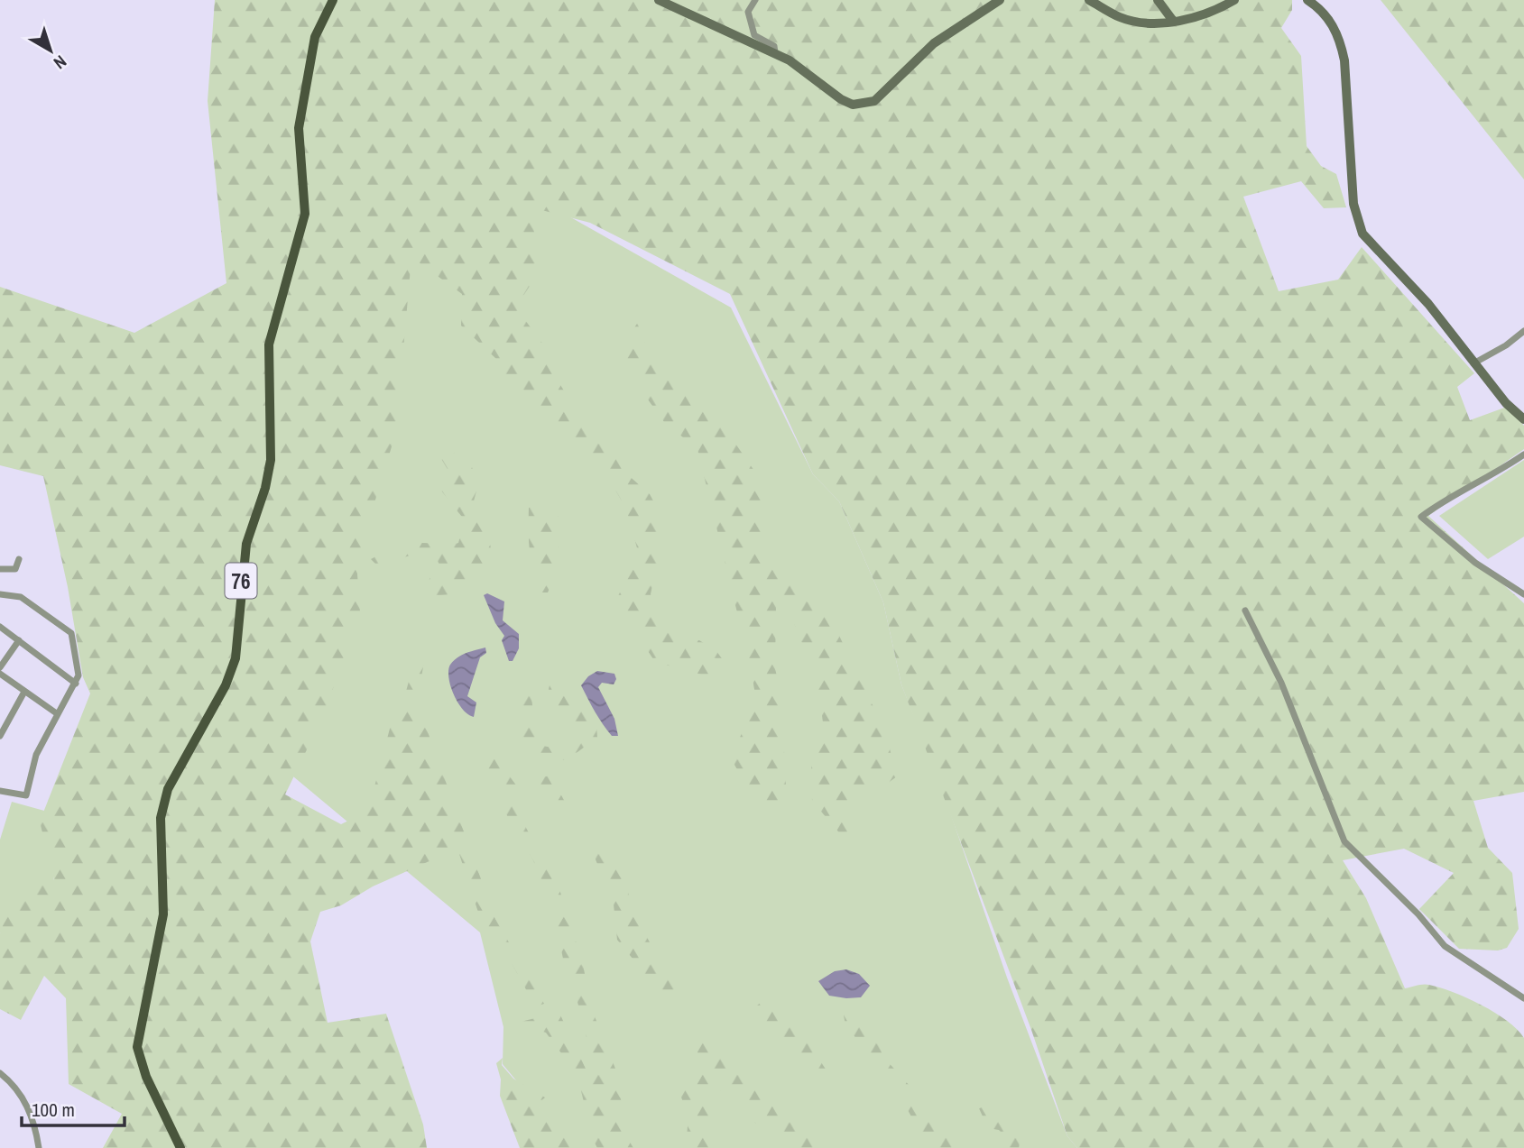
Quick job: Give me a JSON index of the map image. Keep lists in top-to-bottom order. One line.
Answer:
{"streets":{"main road":["76"]},"scale_bar":"100 m","north":"bottom right"}
